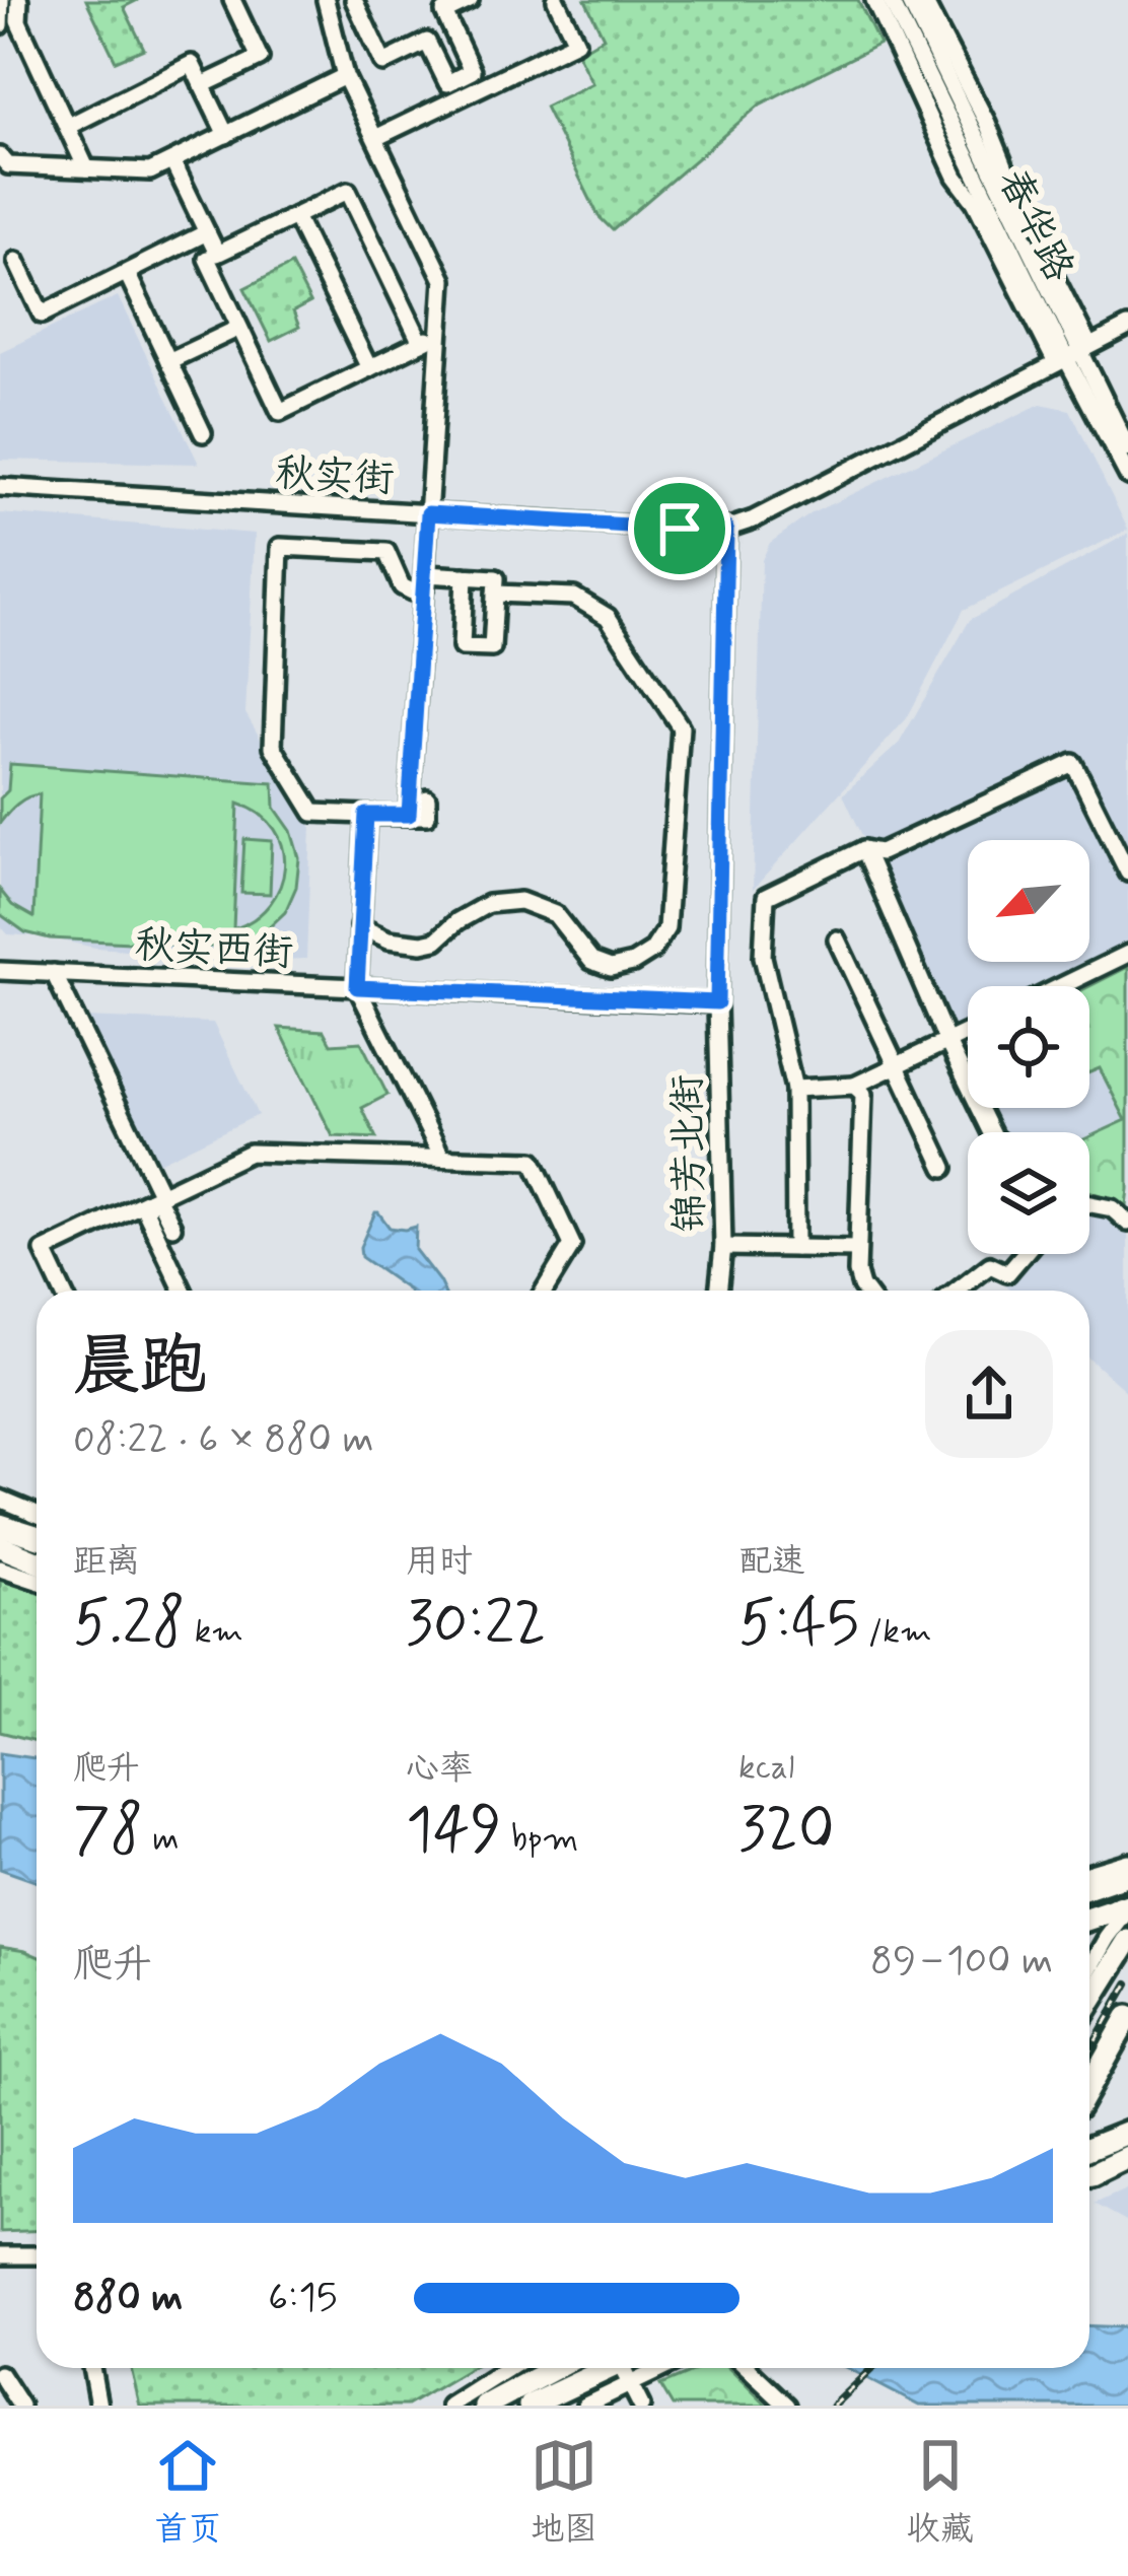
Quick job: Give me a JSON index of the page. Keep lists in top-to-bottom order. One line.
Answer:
{"streets":{"street":["春华路","秋实街","秋实西街","锦芳北街"]},"crossings":[["春华路","秋实街"],["秋实街","锦芳北街"],["秋实西街","锦芳北街"]],"north":"bottom left","page":{"heading":["晨跑","08:22 · 6 × 880 m"],"stats":[["距离","5.28 km"],["用时","30:22"],["配速","5:45 /km"],["爬升","78 m"],["心率","149 bpm"],["kcal","320"]],"chart":["爬升","89–100 m"],"list":[{"name":"880 m","note":"6:15"}],"tabs":["首页","地图","收藏"]}}
